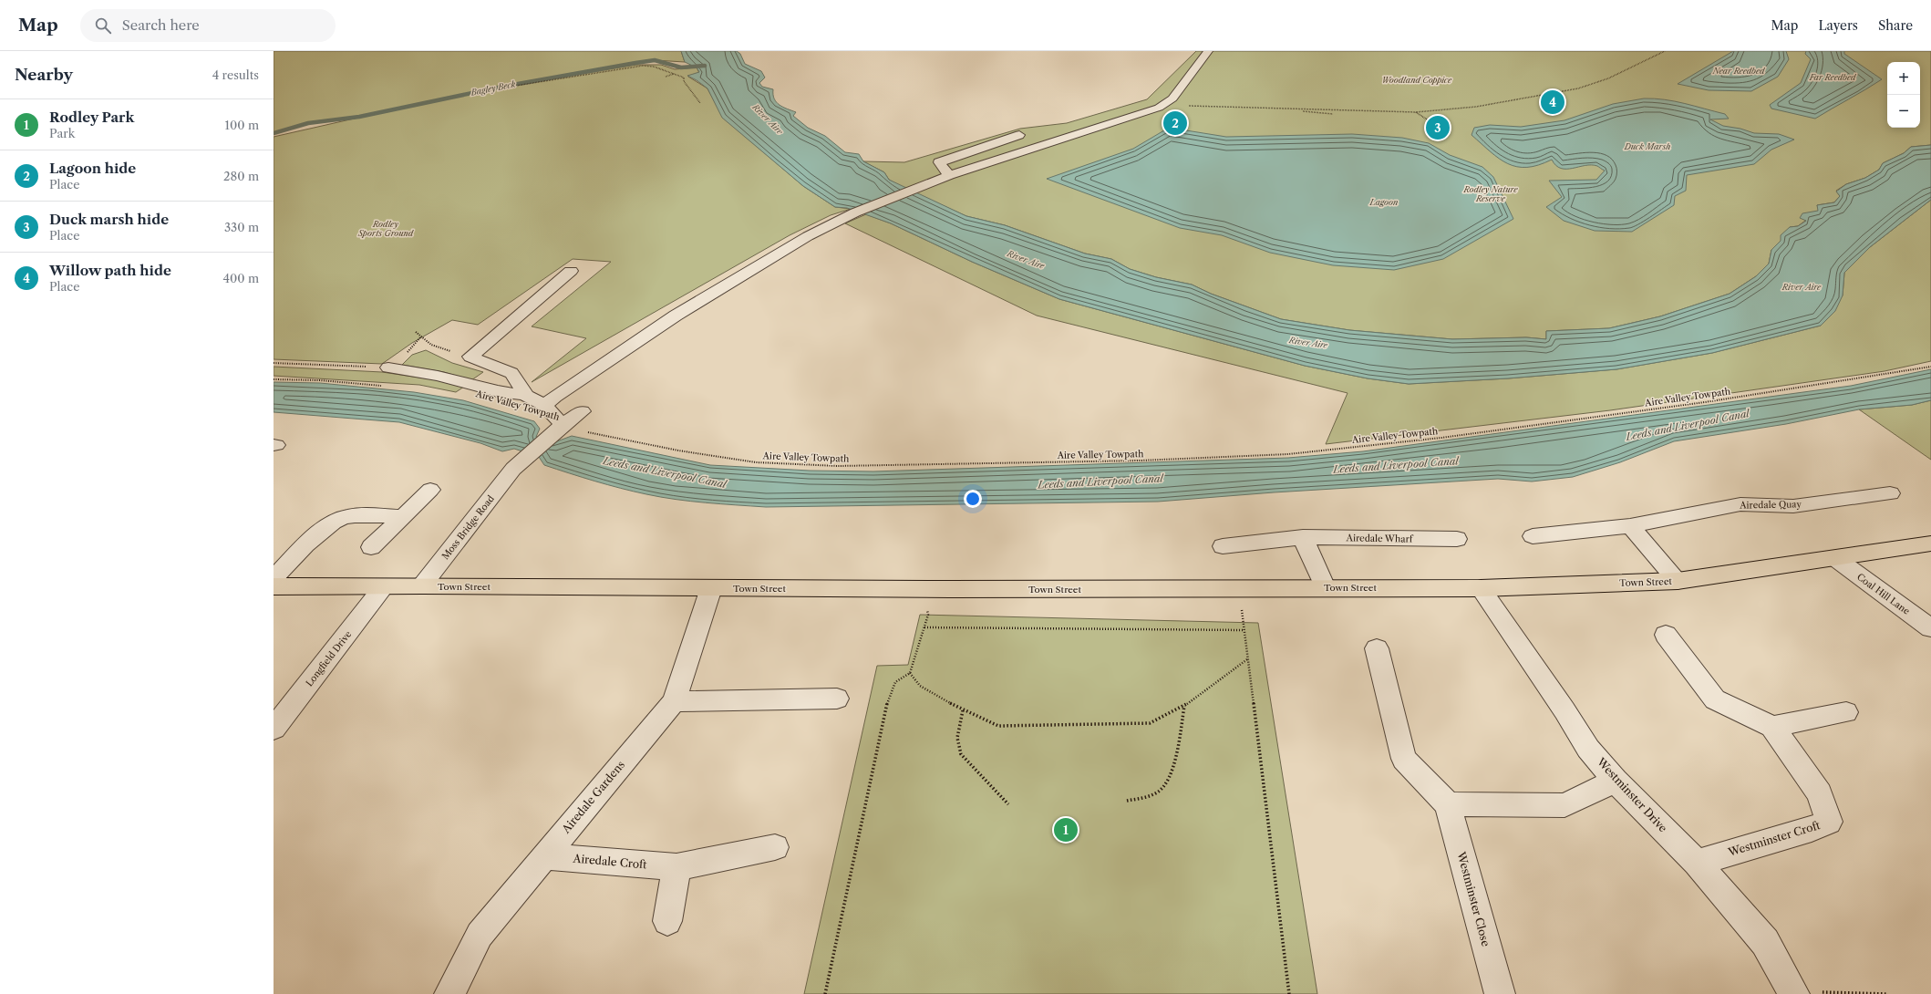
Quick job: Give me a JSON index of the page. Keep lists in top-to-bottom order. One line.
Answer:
{"streets":{"main road":["Town Street"],"street":["Airedale Quay","Moss Bridge Road","Airedale Wharf","Coal Hill Lane","Longfield Drive","Westminster Drive","Airedale Gardens","Westminster Croft","Airedale Croft","Westminster Close"],"path":["Aire Valley Towpath"]},"crossings":[["Aire Valley Towpath","Moss Bridge Road"],["Moss Bridge Road","Town Street"],["Town Street","Coal Hill Lane"],["Town Street","Longfield Drive"],["Town Street","Westminster Drive"],["Town Street","Airedale Gardens"],["Westminster Drive","Westminster Croft"],["Airedale Gardens","Airedale Croft"]],"water":["Near Reedbed","Far Reedbed","Bagley Beck","River Aire","Duck Marsh","Lagoon","Leeds and Liverpool Canal"],"parks":["Woodland Coppice","Rodley Nature Reserve","Rodley Sports Ground"],"page":{"header":"Map","search":"Search here","nav":["Map","Layers","Share"],"heading":["Nearby","4 results"],"map_buttons":["+","−"],"pins":["4","2","3","1"],"list":[{"mark":"1","name":"Rodley Park","note":"Park","value":"100 m"},{"mark":"2","name":"Lagoon hide","note":"Place","value":"280 m"},{"mark":"3","name":"Duck marsh hide","note":"Place","value":"330 m"},{"mark":"4","name":"Willow path hide","note":"Place","value":"400 m"}]}}
